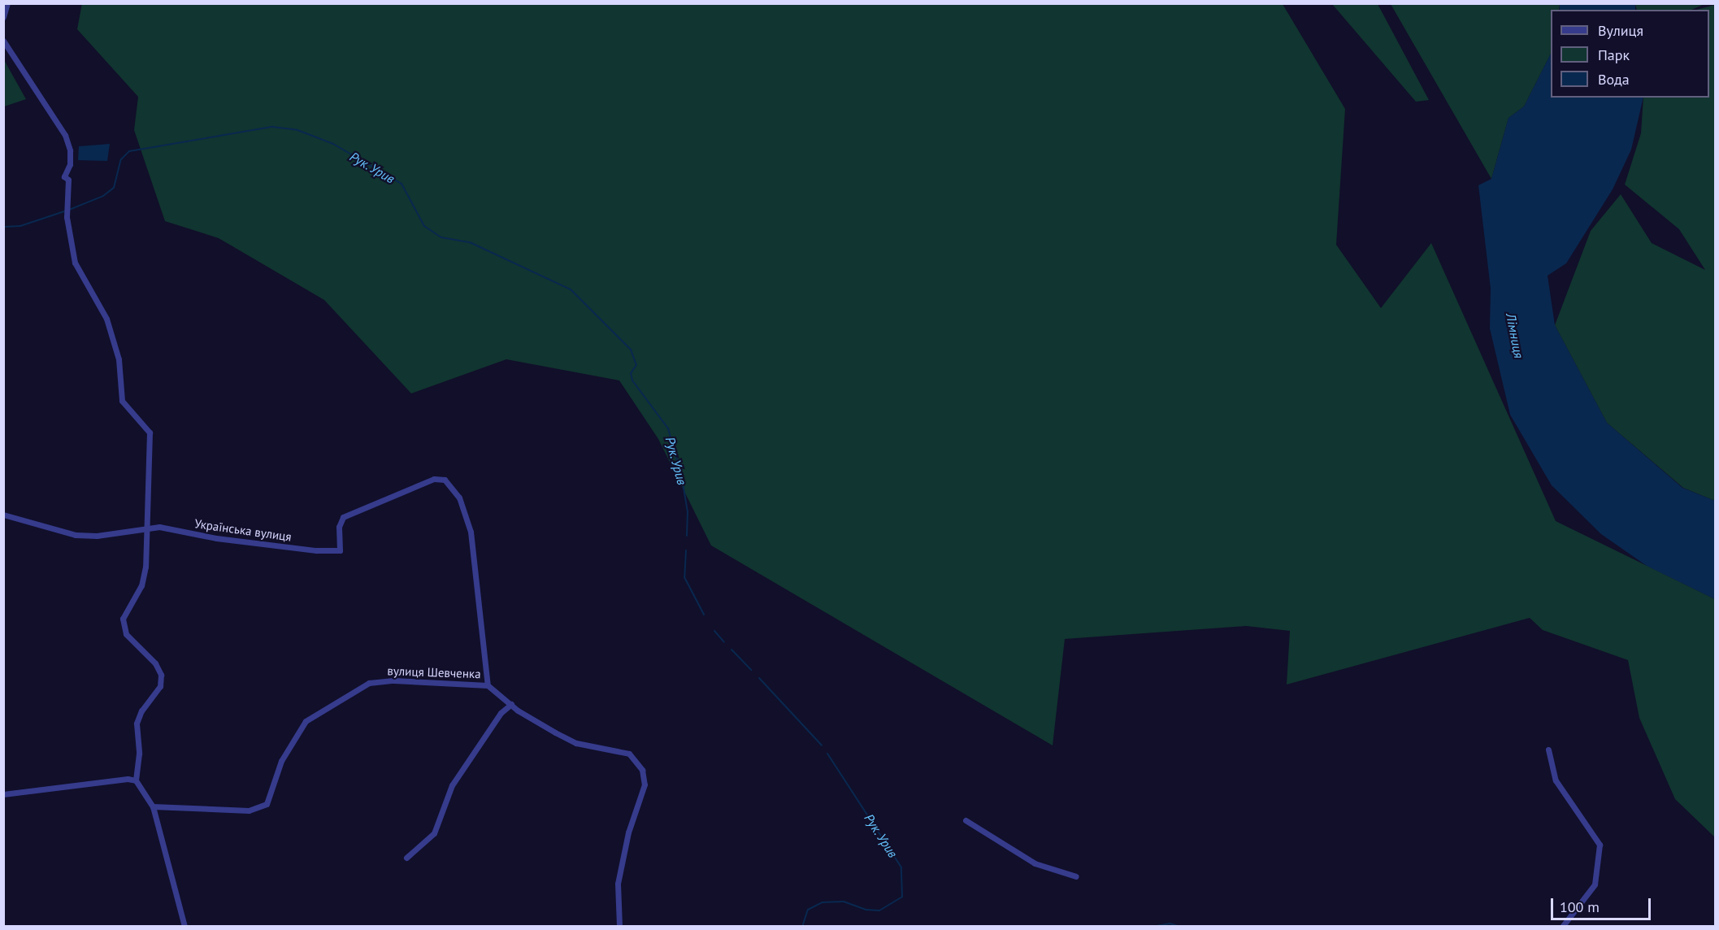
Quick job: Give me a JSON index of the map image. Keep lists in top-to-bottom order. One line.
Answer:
{"streets":{"street":["Українська вулиця","вулиця Шевченка"]},"crossings":[["Українська вулиця","вулиця Шевченка"]],"water":["Рук. Урив","Лімниця"],"legend":["Вулиця","Парк","Вода"],"scale_bar":"100 m"}
